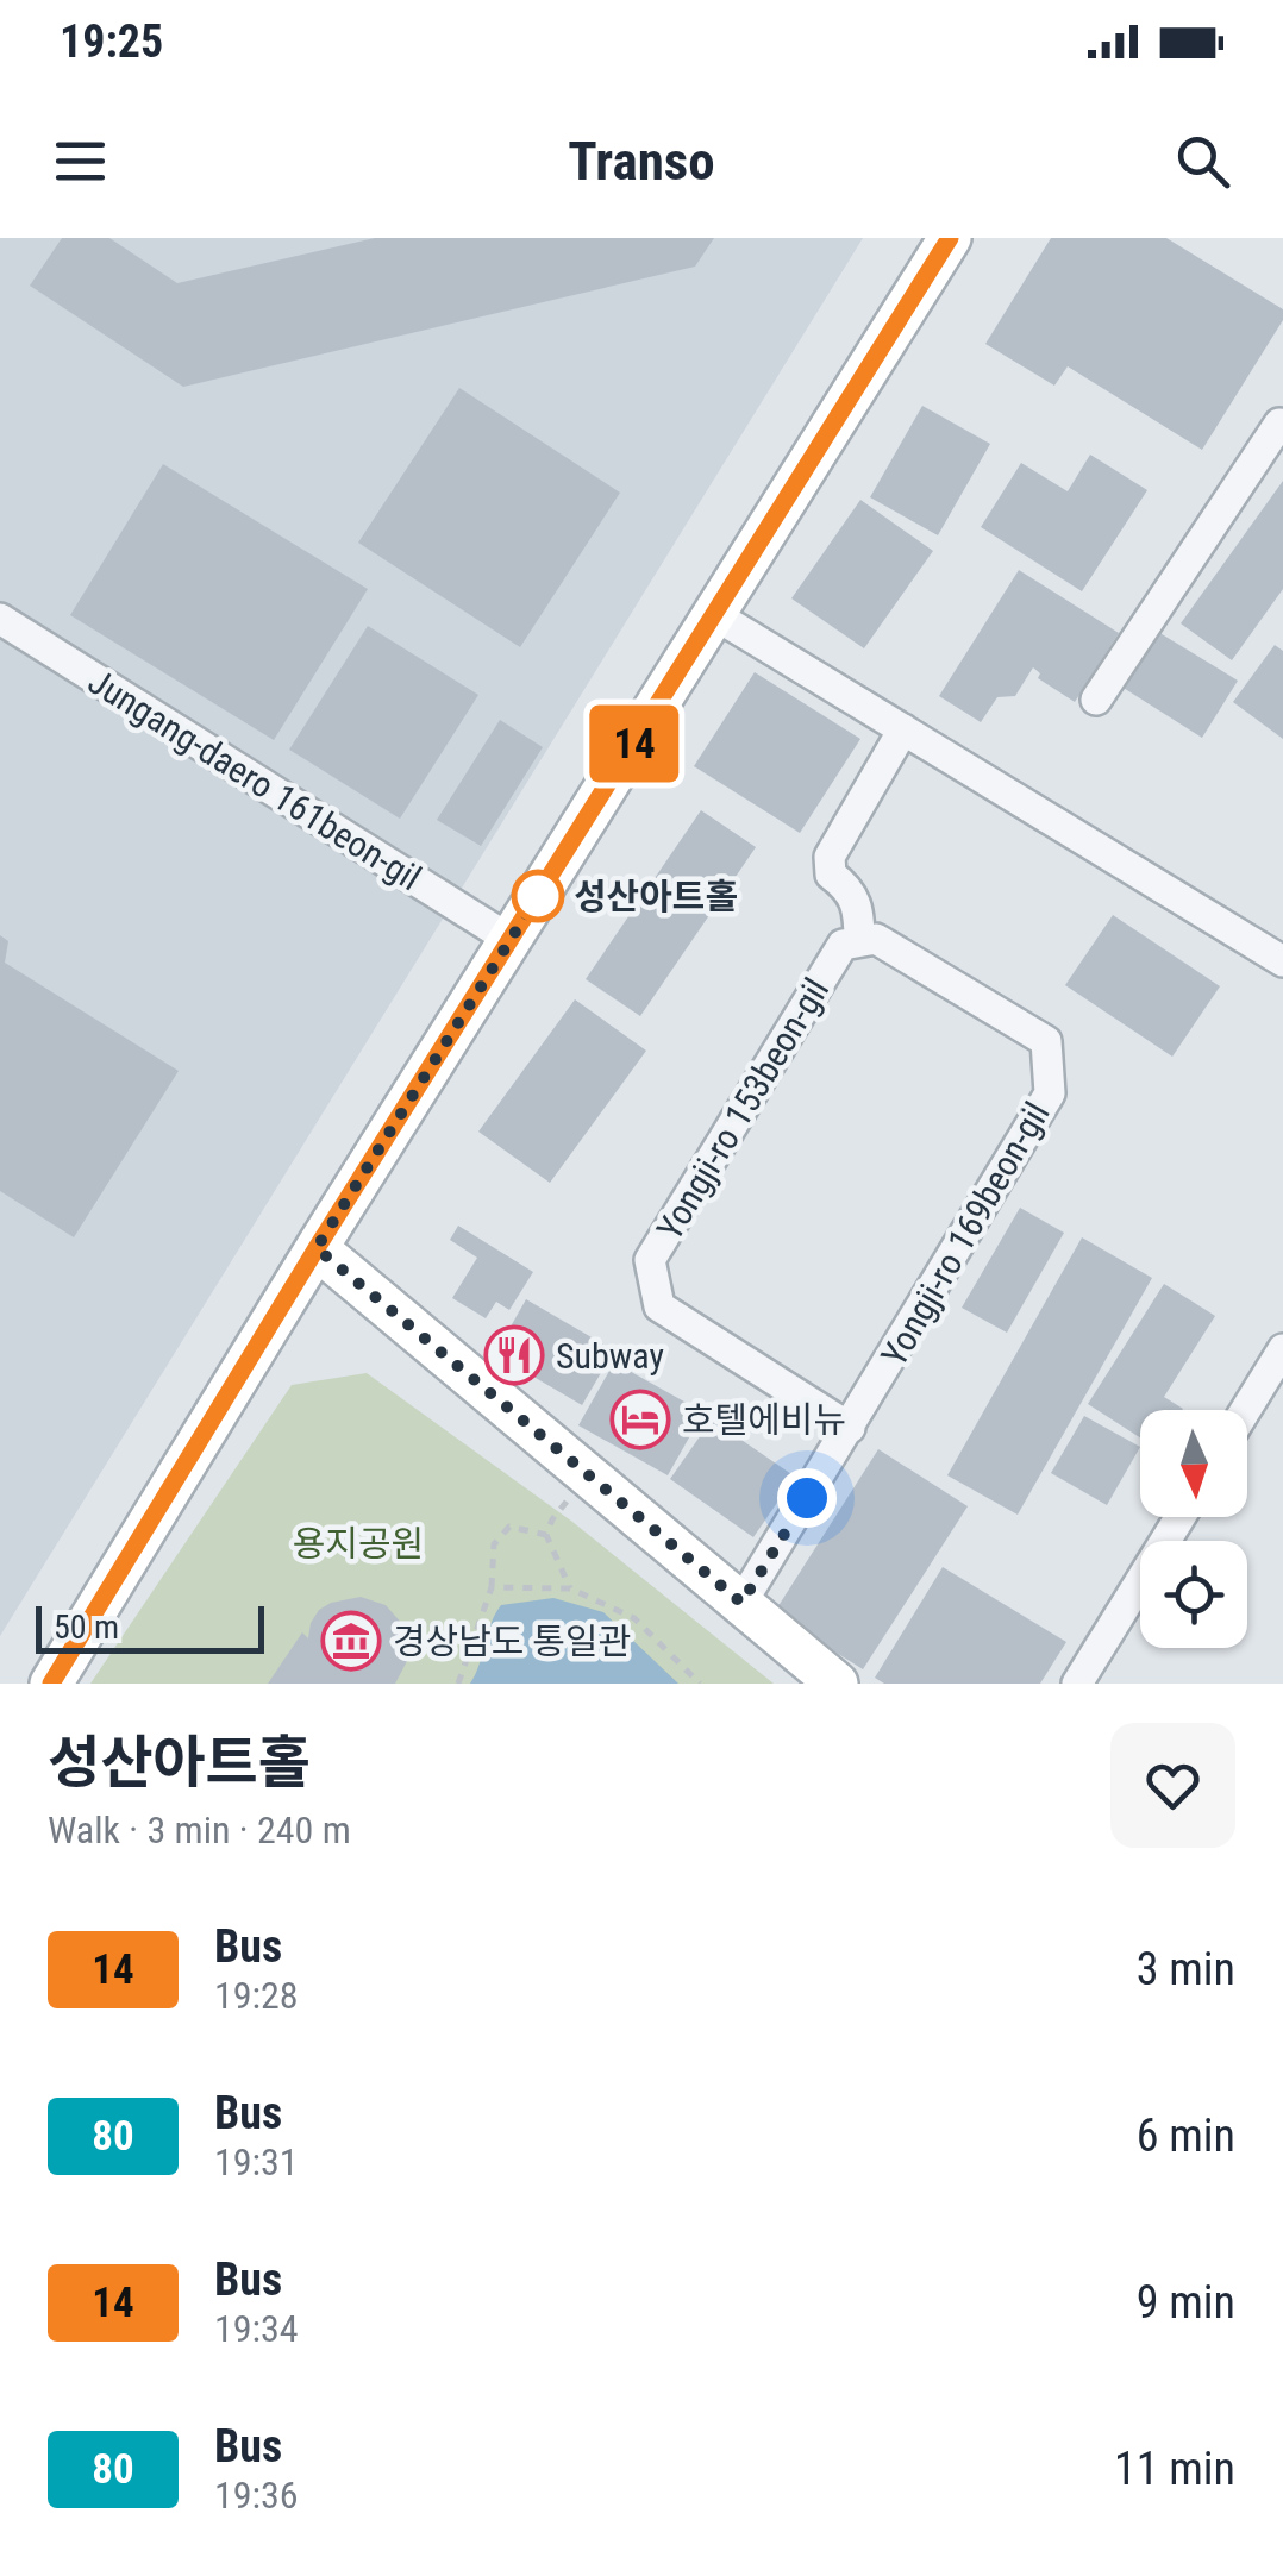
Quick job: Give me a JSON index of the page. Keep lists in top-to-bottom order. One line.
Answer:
{"streets":{"street":["Jungang-daero 161beon-gil","Yongji-ro 153beon-gil","Yongji-ro 169beon-gil"]},"crossings":[["Yongji-ro 153beon-gil","Yongji-ro 169beon-gil"]],"parks":["용지공원"],"places":{"other":["성산아트홀"],"restaurant":["Subway"],"hotel":["호텔에비뉴"],"museum":["경상남도 통일관"]},"lines":["bus line 14"],"scale_bar":"50 m","north":"bottom","page":{"status":"19:25","header":"Transo","on_map":"14","scale":"50 m","heading":["성산아트홀","Walk · 3 min · 240 m"],"list":[{"mark":"14","name":"Bus","note":"19:28","value":"3 min"},{"mark":"80","name":"Bus","note":"19:31","value":"6 min"},{"mark":"14","name":"Bus","note":"19:34","value":"9 min"},{"mark":"80","name":"Bus","note":"19:36","value":"11 min"}]}}
